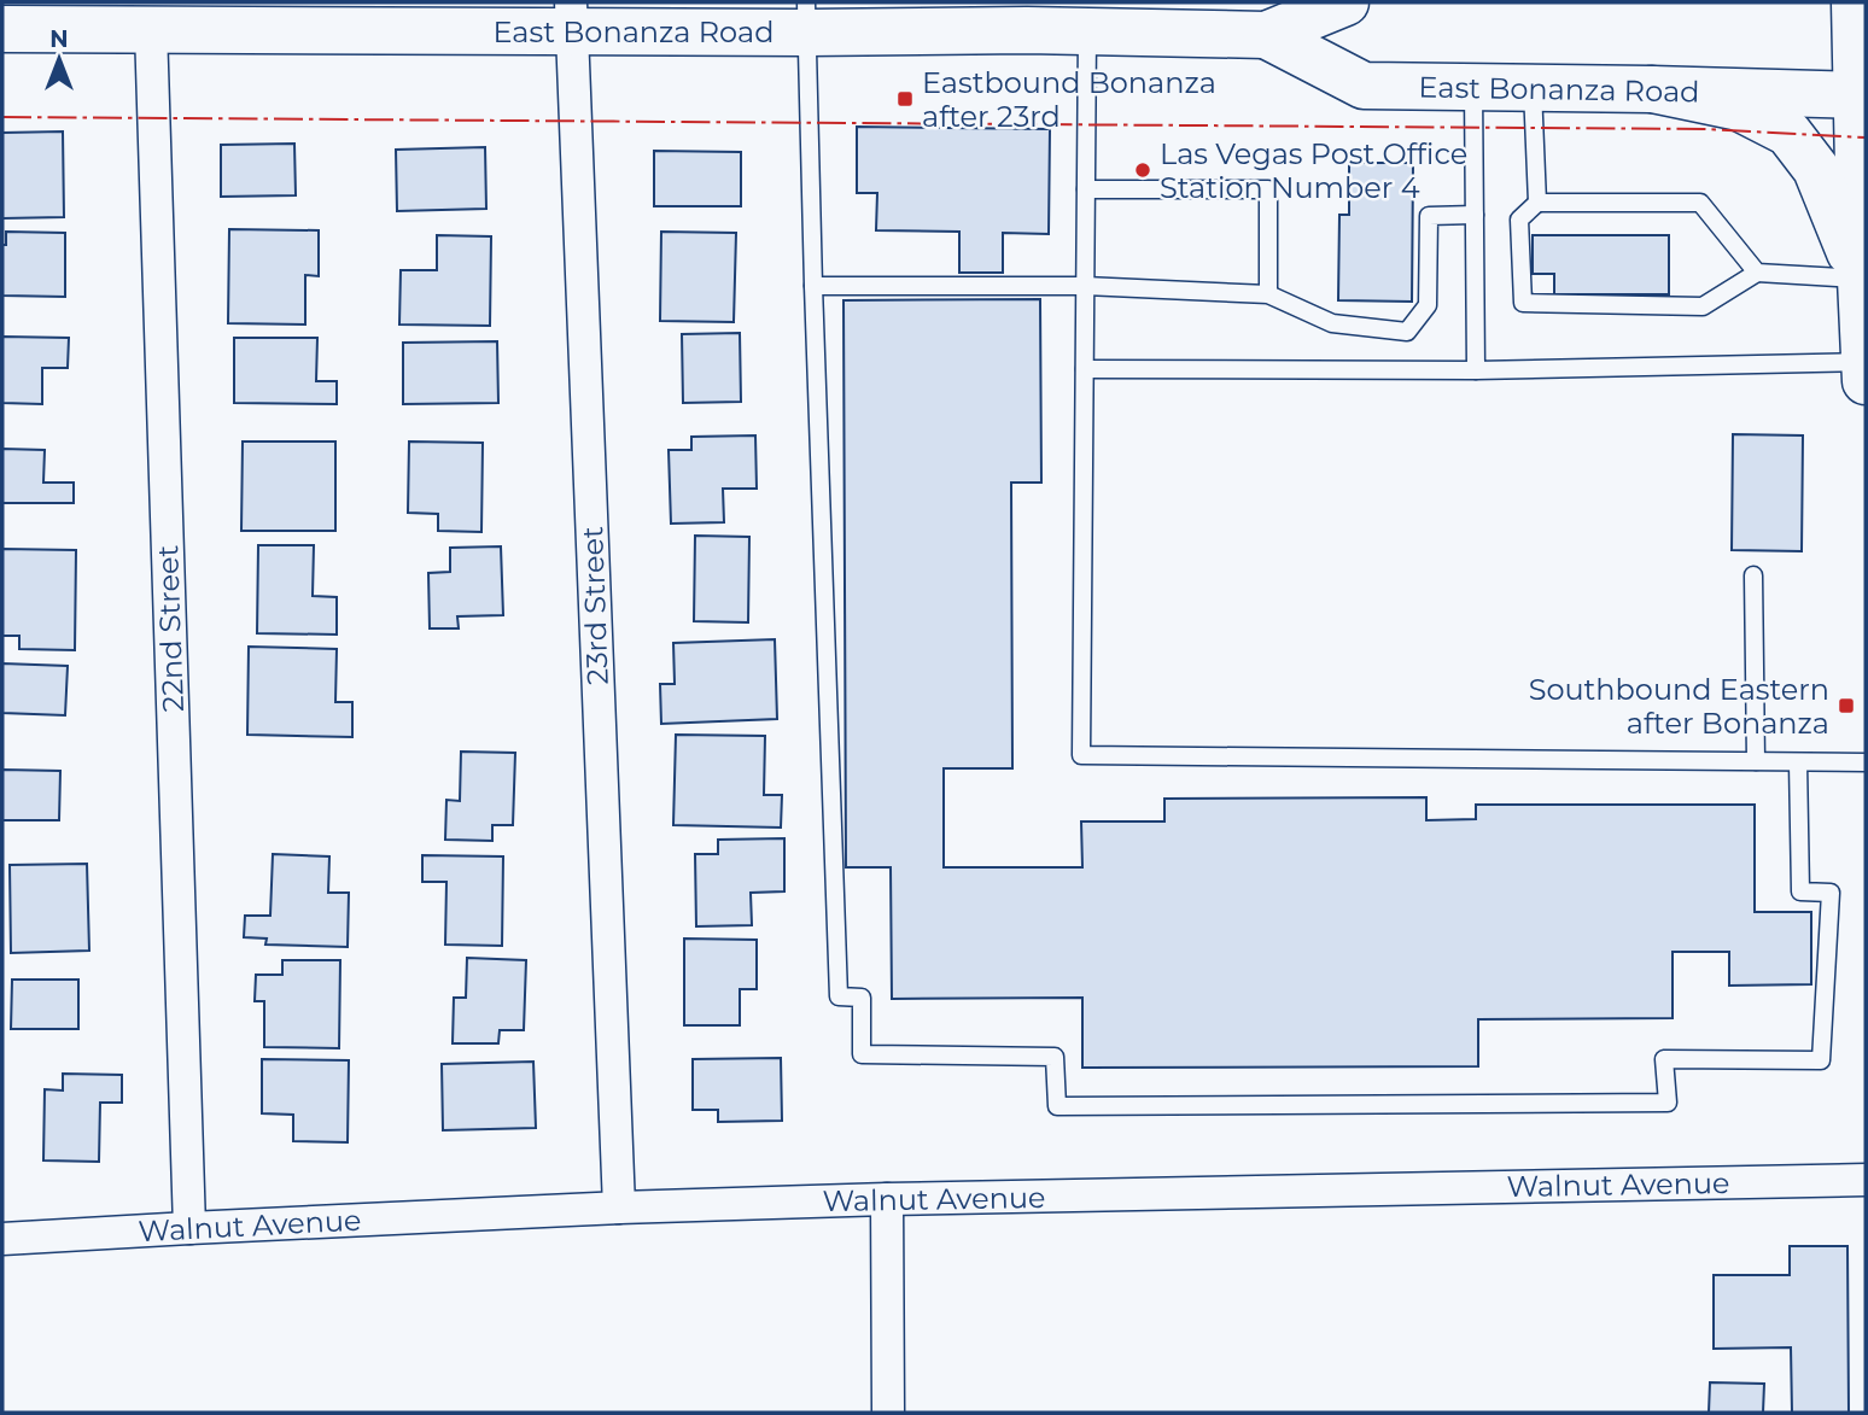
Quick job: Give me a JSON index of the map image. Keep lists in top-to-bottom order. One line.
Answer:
{"streets":{"main road":["East Bonanza Road"],"street":["23rd Street","22nd Street","Walnut Avenue"]},"crossings":[["East Bonanza Road","23rd Street"],["East Bonanza Road","22nd Street"],["23rd Street","Walnut Avenue"],["22nd Street","Walnut Avenue"]],"places":{"transit":["Eastbound Bonanza after 23rd","Southbound Eastern after Bonanza"],"other":["Las Vegas Post Office Station Number 4"]},"north":"top"}
